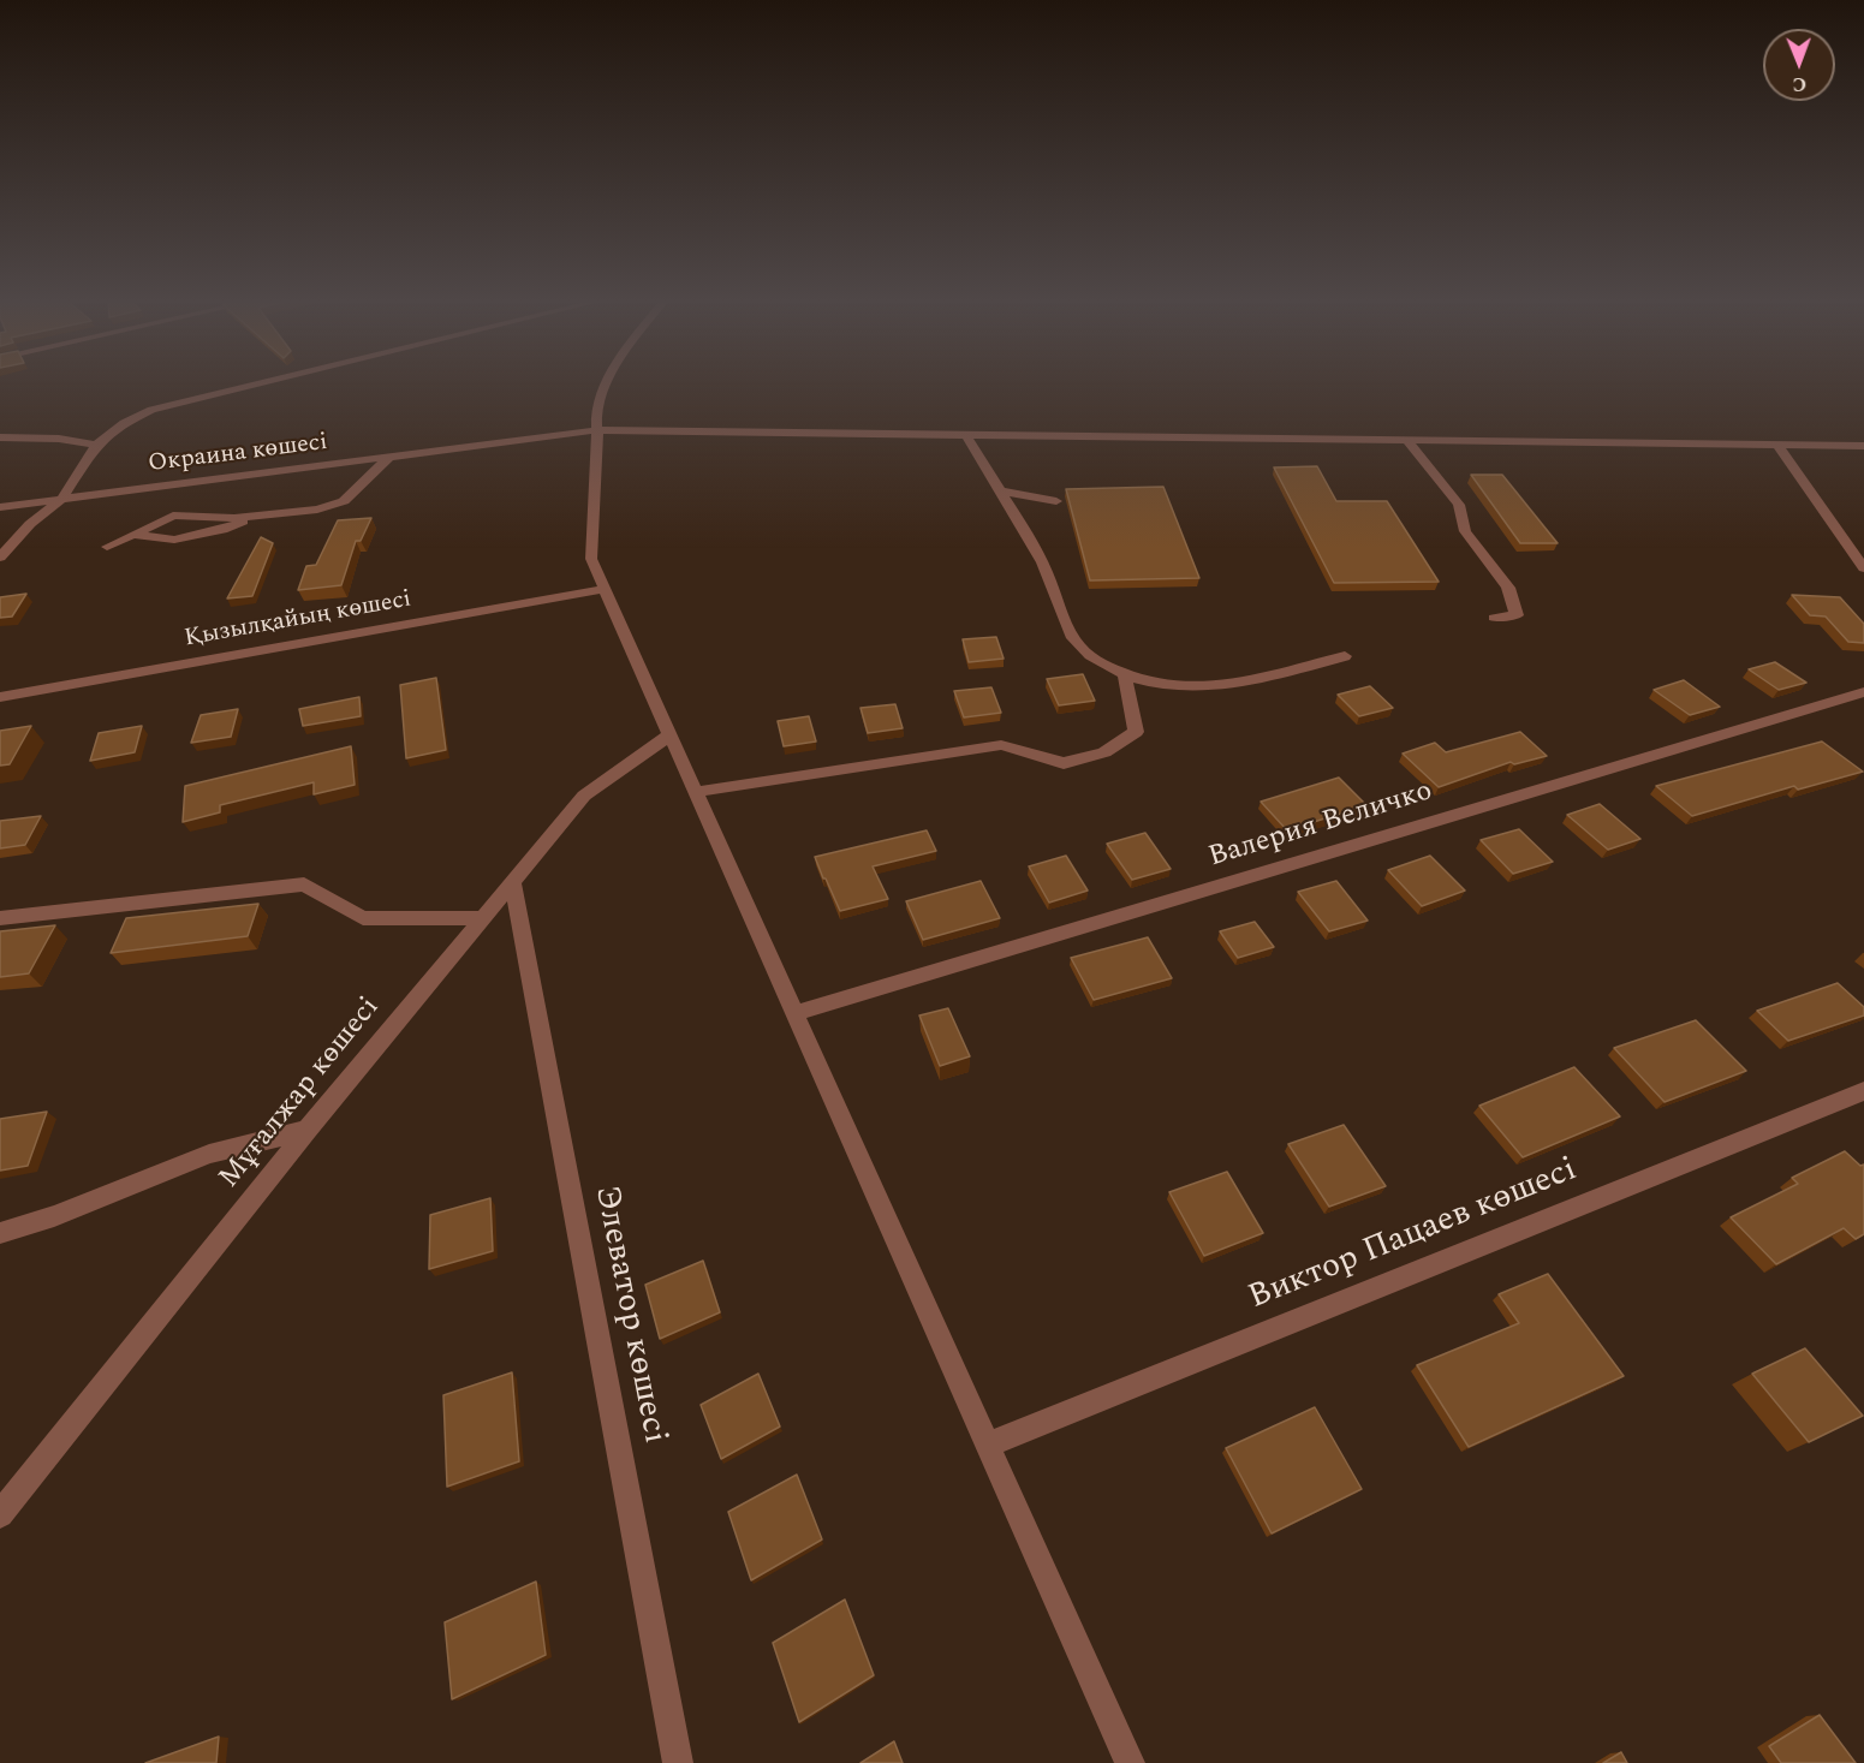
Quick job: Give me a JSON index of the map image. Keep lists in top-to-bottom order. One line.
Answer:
{"streets":{"street":["Окраина көшесі","Қызылқайың көшесі","Валерия Величко","Мұғалжар көшесі","Виктор Пацаев көшесі","Элеватор көшесі"]},"crossings":[["Мұғалжар көшесі","Элеватор көшесі"]],"north":"bottom"}
